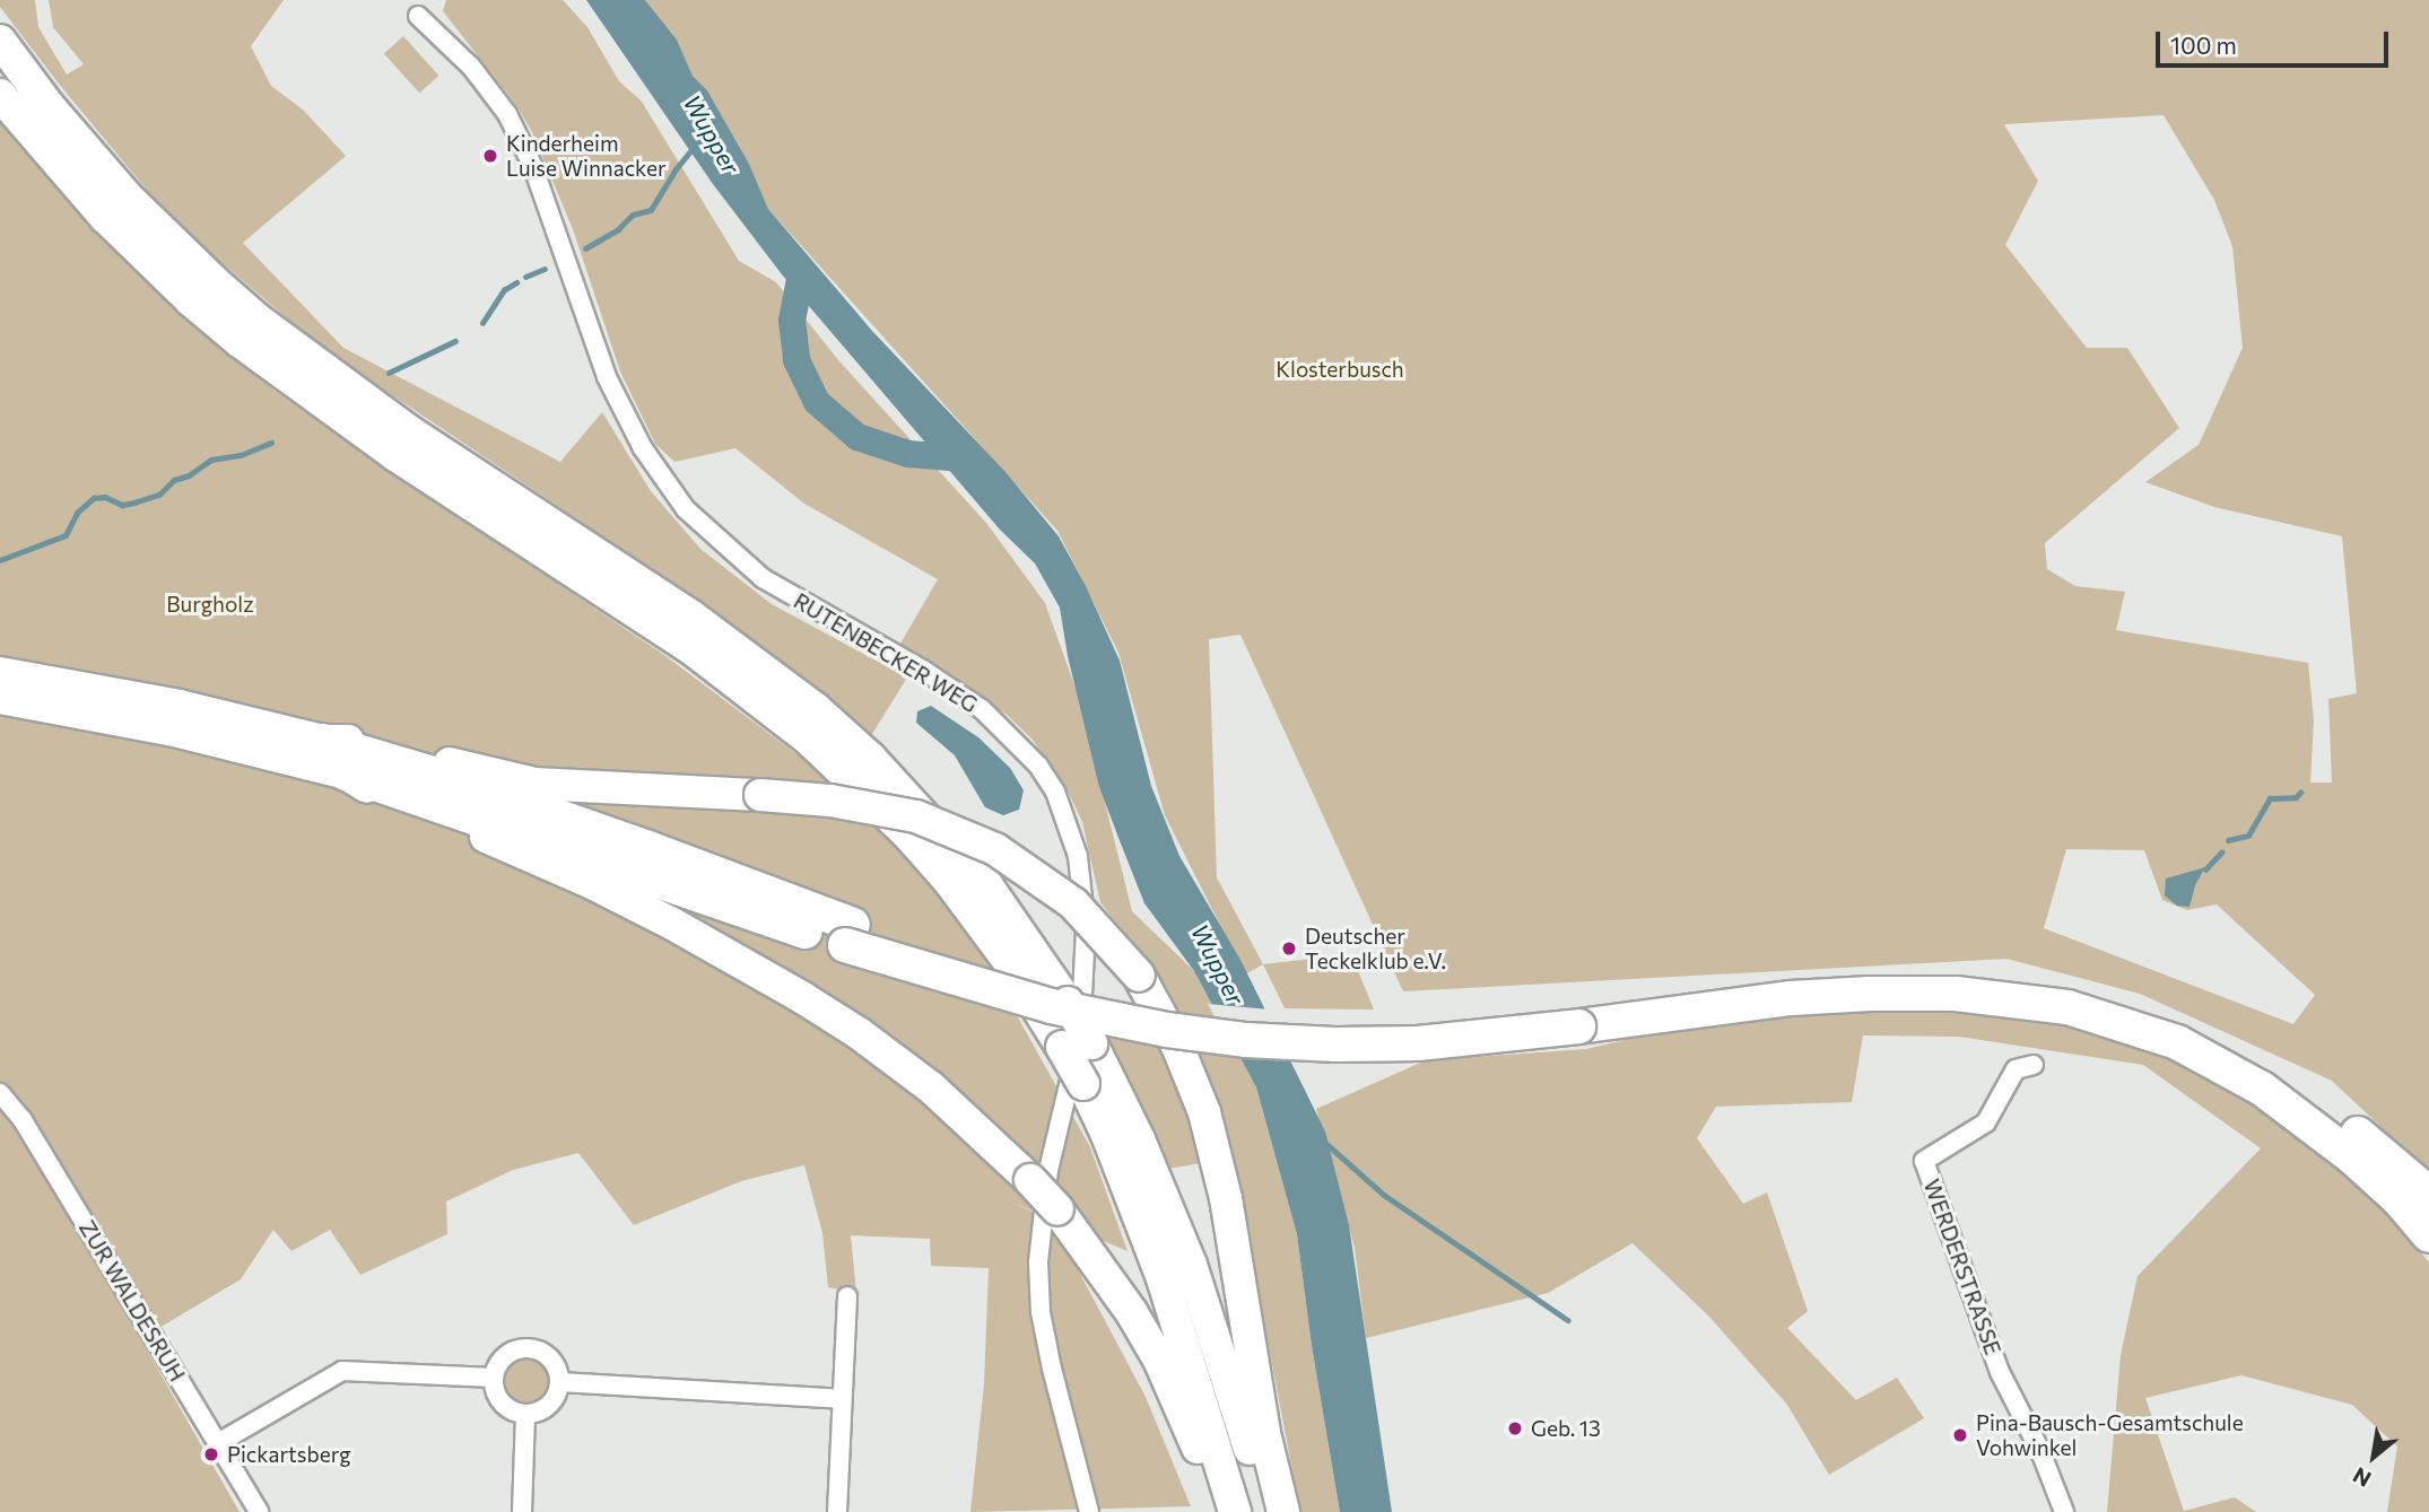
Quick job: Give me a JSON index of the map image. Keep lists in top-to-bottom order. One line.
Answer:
{"streets":{"street":["RUTENBECKER WEG","WERDERSTRASSE","ZUR WALDESRUH"]},"water":["Wupper"],"parks":["Klosterbusch","Burgholz"],"places":["Kinderheim Luise Winnacker","Deutscher Teckelklub e.V.","Geb. 13","Pina-Bausch-Gesamtschule Vohwinkel","Pickartsberg"],"scale_bar":"100 m","north":"bottom left"}
